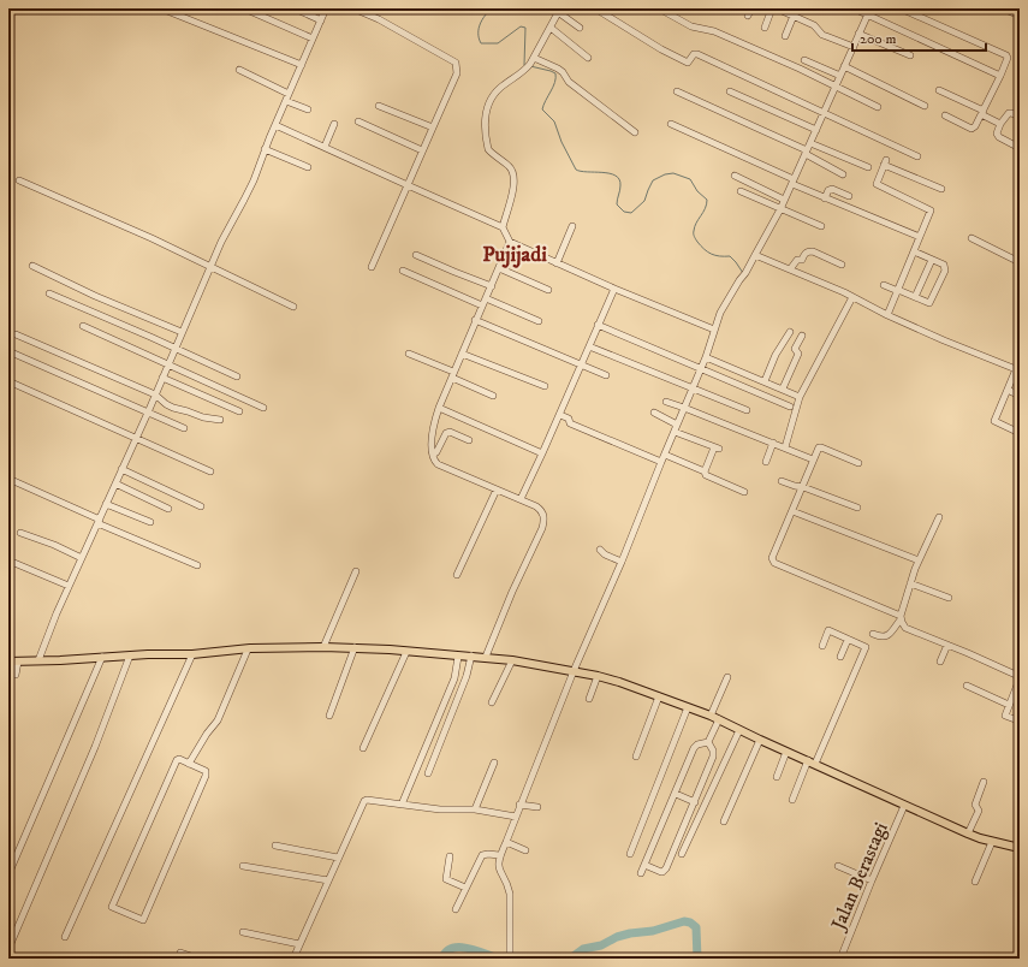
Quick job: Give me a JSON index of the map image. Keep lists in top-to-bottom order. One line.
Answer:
{"streets":{"street":["Jalan Berastagi"]},"districts":["Pujijadi"],"scale_bar":"200 m"}
